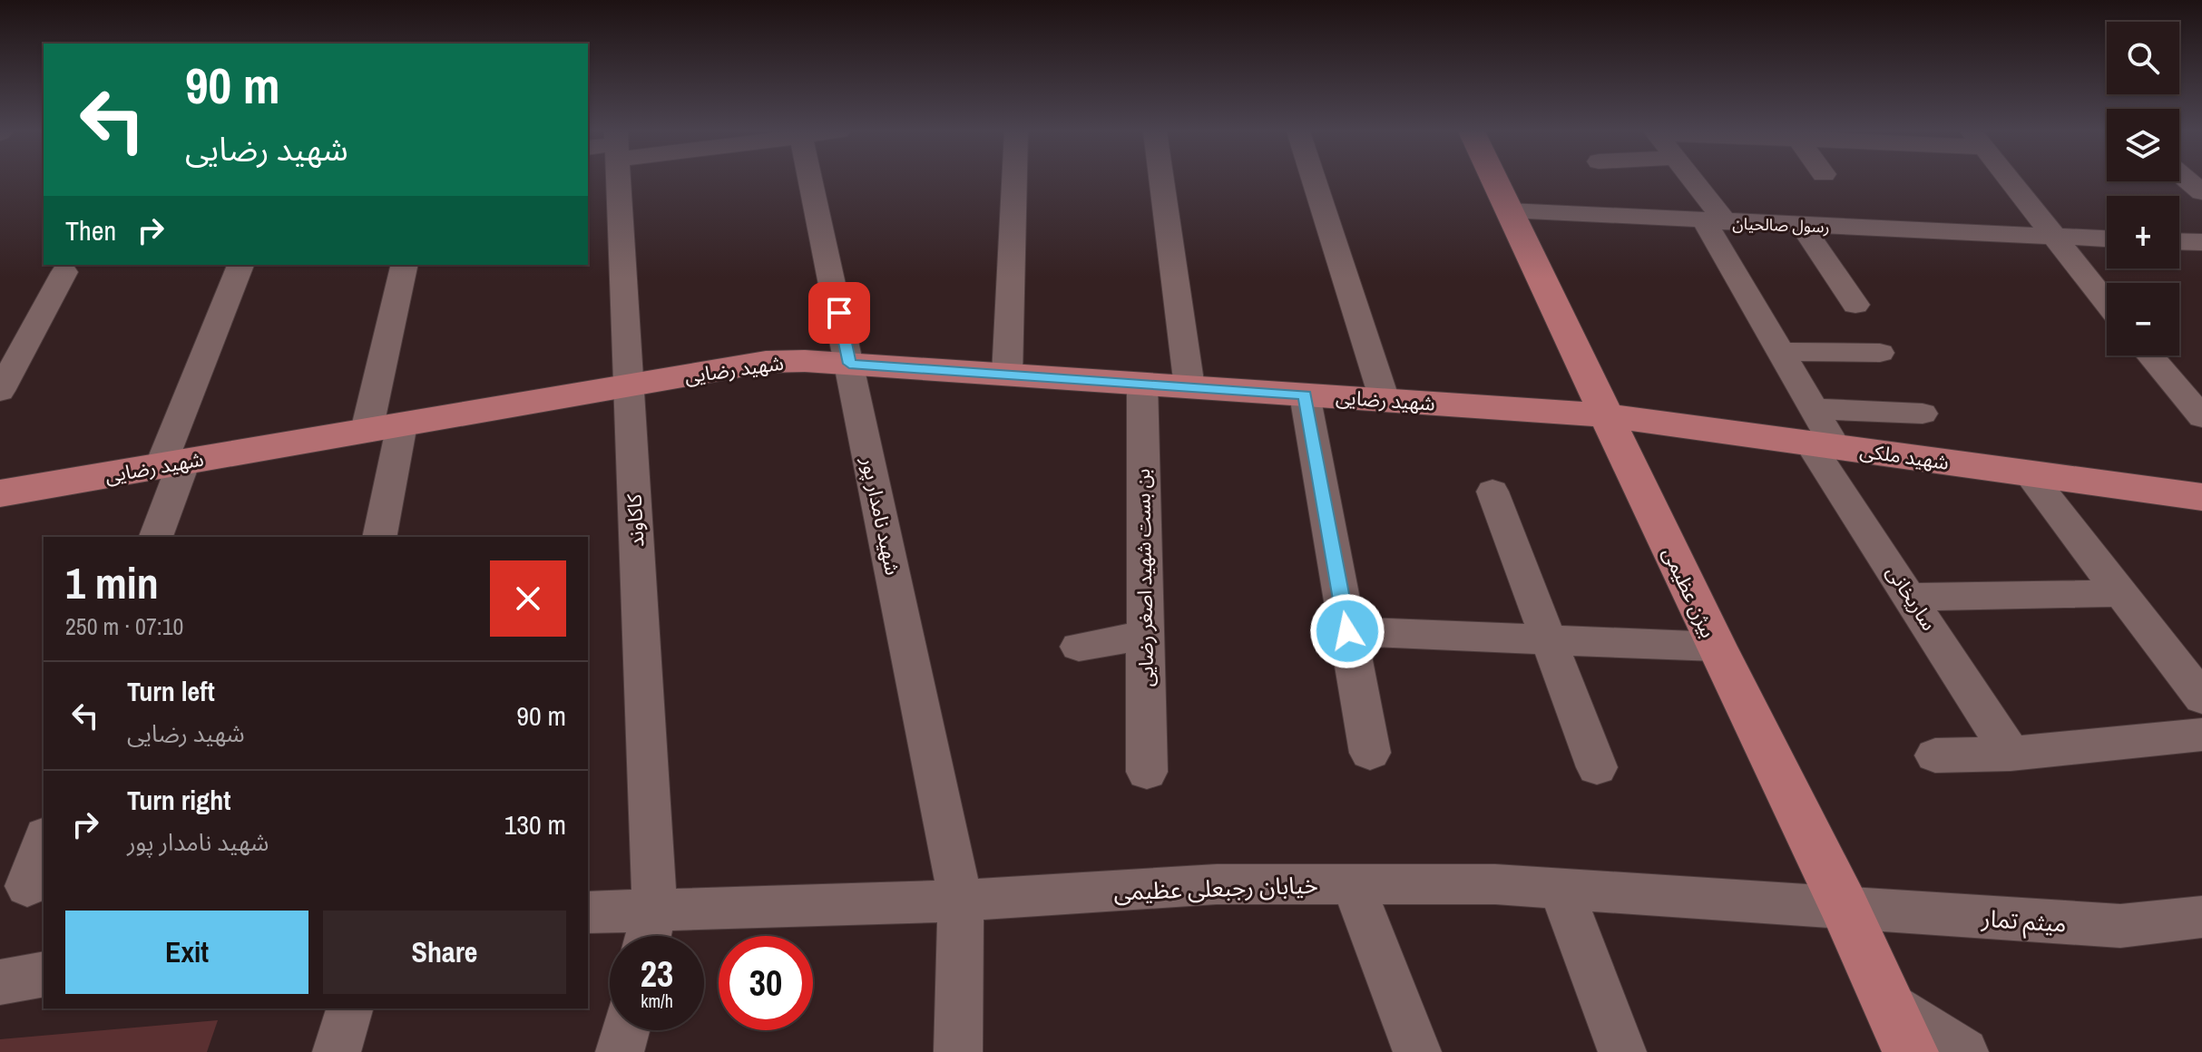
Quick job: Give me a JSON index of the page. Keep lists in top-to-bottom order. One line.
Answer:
{"streets":{"main road":["شهید رضایی","شهید ملکی","بیژن عظیمی"],"street":["رسول صالحیان","شهید نامدار پور","کاکاوند","بن بست شهید اصغر رضایی","ساریخانی","خیابان رجبعلی عظیمی","میثم تمار"]},"crossings":[["رسول صالحیان","بیژن عظیمی"],["رسول صالحیان","ساریخانی"],["شهید رضایی","شهید ملکی"],["شهید رضایی","شهید نامدار پور"],["شهید رضایی","کاکاوند"],["شهید رضایی","بن بست شهید اصغر رضایی"],["شهید رضایی","بیژن عظیمی"],["شهید ملکی","بیژن عظیمی"],["شهید ملکی","ساریخانی"],["شهید نامدار پور","خیابان رجبعلی عظیمی"],["کاکاوند","خیابان رجبعلی عظیمی"],["بیژن عظیمی","خیابان رجبعلی عظیمی"],["بیژن عظیمی","میثم تمار"],["خیابان رجبعلی عظیمی","میثم تمار"]],"page":{"map_buttons":["+","−"],"turn":["90 m","شهید رضایی"],"then":"Then","heading":["1 min","250 m · 07:10"],"list":[{"name":"Turn left","note":"شهید رضایی","value":"90 m"},{"name":"Turn right","note":"شهید نامدار پور","value":"130 m"}],"buttons":["Exit","Share"],"speed":"23 km/h","limit":"30"}}
